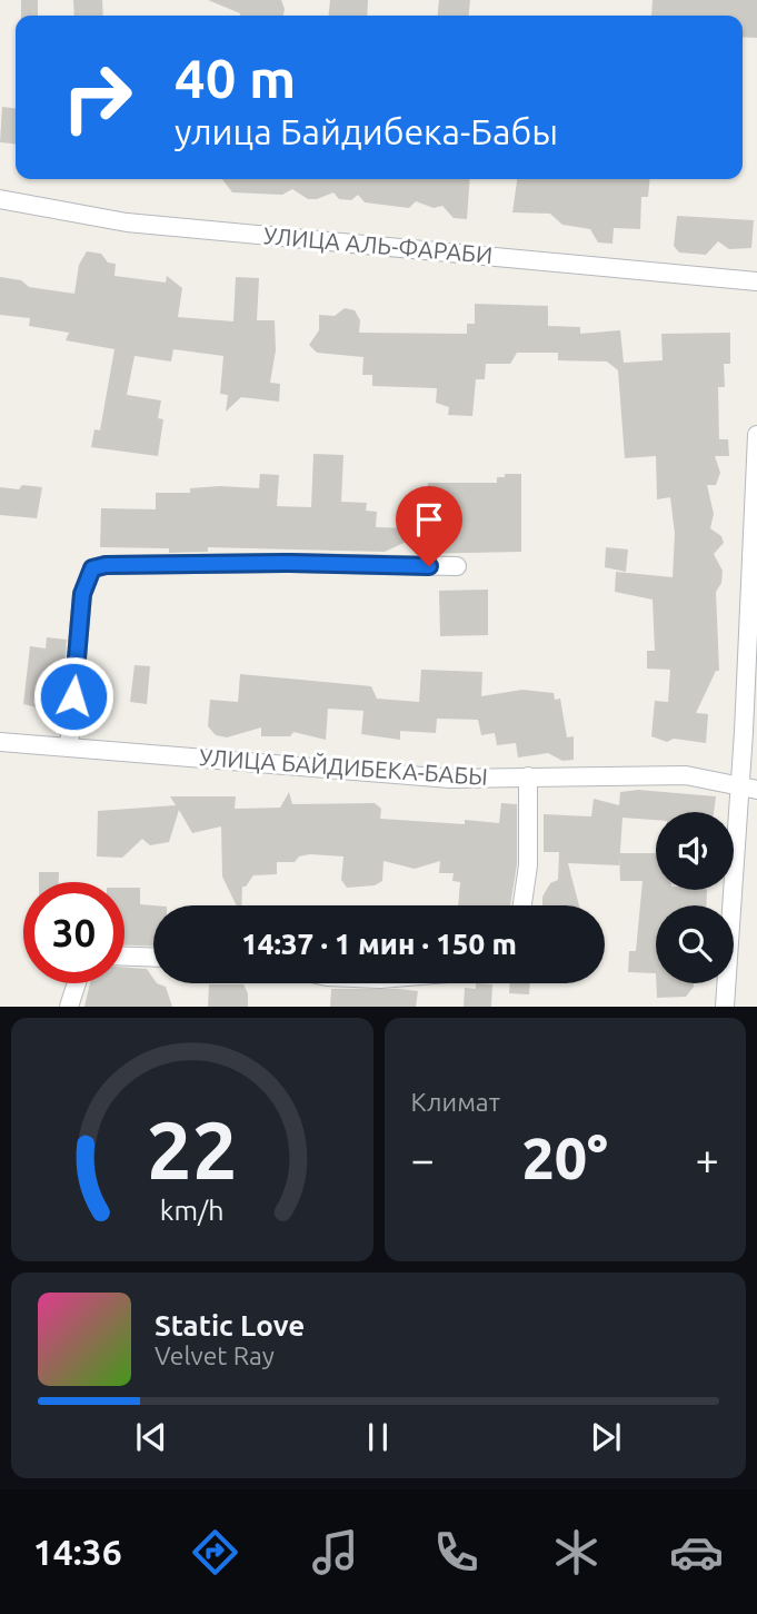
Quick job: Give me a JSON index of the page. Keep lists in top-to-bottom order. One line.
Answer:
{"streets":{"street":["УЛИЦА АЛЬ-ФАРАБИ","УЛИЦА БАЙДИБЕКА-БАБЫ"]},"page":{"turn":["40 m","улица Байдибека-Бабы"],"limit":"30","trip":"14:37 · 1 мин · 150 m","tile":"Климат","heat":["−","20°","+"],"song":["Static Love","Velvet Ray"],"tabs":"14:36","gauge":["22","km/h"]}}
